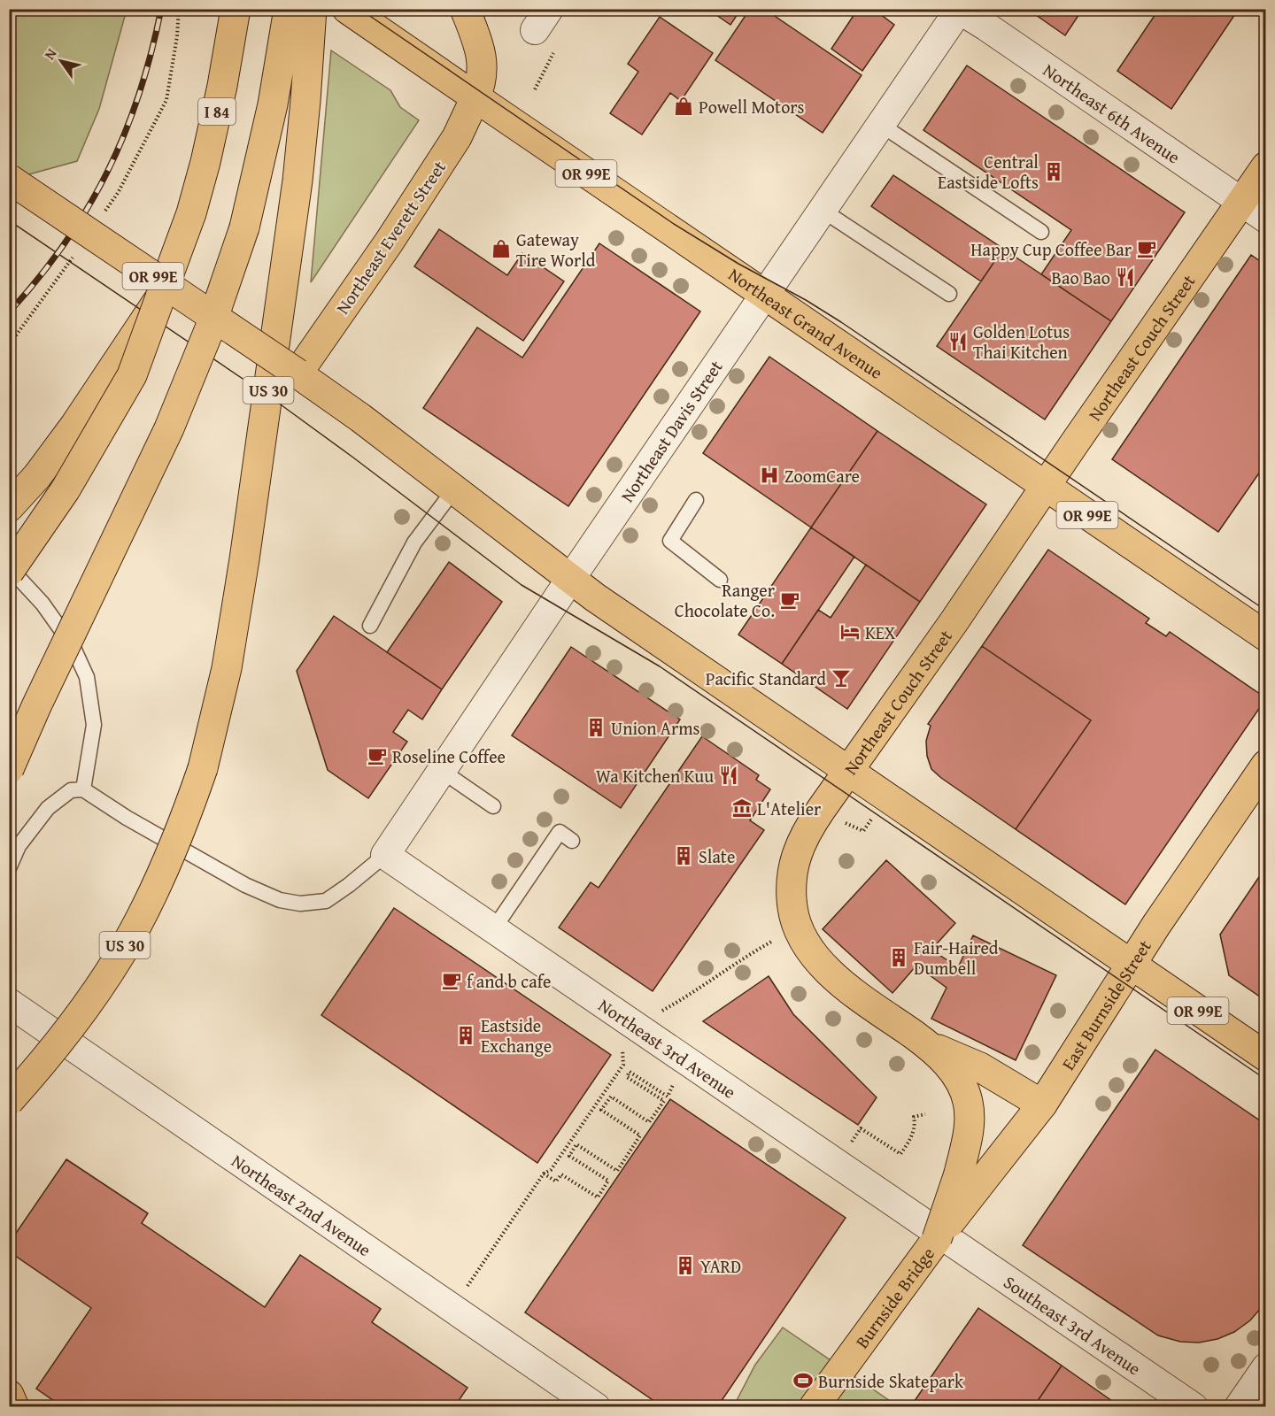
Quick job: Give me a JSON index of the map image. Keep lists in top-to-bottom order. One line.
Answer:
{"streets":{"main road":["I 84","OR 99E","Northeast Everett Street","Northeast Grand Avenue","Northeast Couch Street","US 30","East Burnside Street","Burnside Bridge"],"street":["Northeast 6th Avenue","Northeast Davis Street","Northeast 3rd Avenue","Northeast 2nd Avenue","Southeast 3rd Avenue"]},"crossings":[["Northeast 6th Avenue","Northeast Couch Street"],["Northeast 6th Avenue","Northeast Davis Street"],["OR 99E","Northeast Everett Street"],["OR 99E","Northeast Couch Street"],["OR 99E","Northeast Davis Street"],["OR 99E","East Burnside Street"],["Northeast Everett Street","Northeast Grand Avenue"],["Northeast Grand Avenue","Northeast Couch Street"],["Northeast Grand Avenue","Northeast Davis Street"],["Northeast Couch Street","East Burnside Street"],["Northeast Couch Street","Northeast 3rd Avenue"],["Northeast Couch Street","Burnside Bridge"],["Northeast Couch Street","Southeast 3rd Avenue"],["Northeast Davis Street","Northeast 3rd Avenue"],["Northeast 3rd Avenue","Burnside Bridge"],["Northeast 3rd Avenue","Southeast 3rd Avenue"],["Burnside Bridge","Southeast 3rd Avenue"]],"places":{"shop":["Powell Motors","Gateway Tire World"],"building":["Central Eastside Lofts","Union Arms","Slate","Fair-Haired Dumbell","Eastside Exchange","YARD"],"cafe":["Happy Cup Coffee Bar","Ranger Chocolate Co.","Roseline Coffee","f and b cafe"],"restaurant":["Bao Bao","Golden Lotus Thai Kitchen","Wa Kitchen Kuu"],"hospital":["ZoomCare"],"hotel":["KEX"],"bar":["Pacific Standard"],"museum":["L'Atelier"],"sports":["Burnside Skatepark"]},"north":"top left"}
